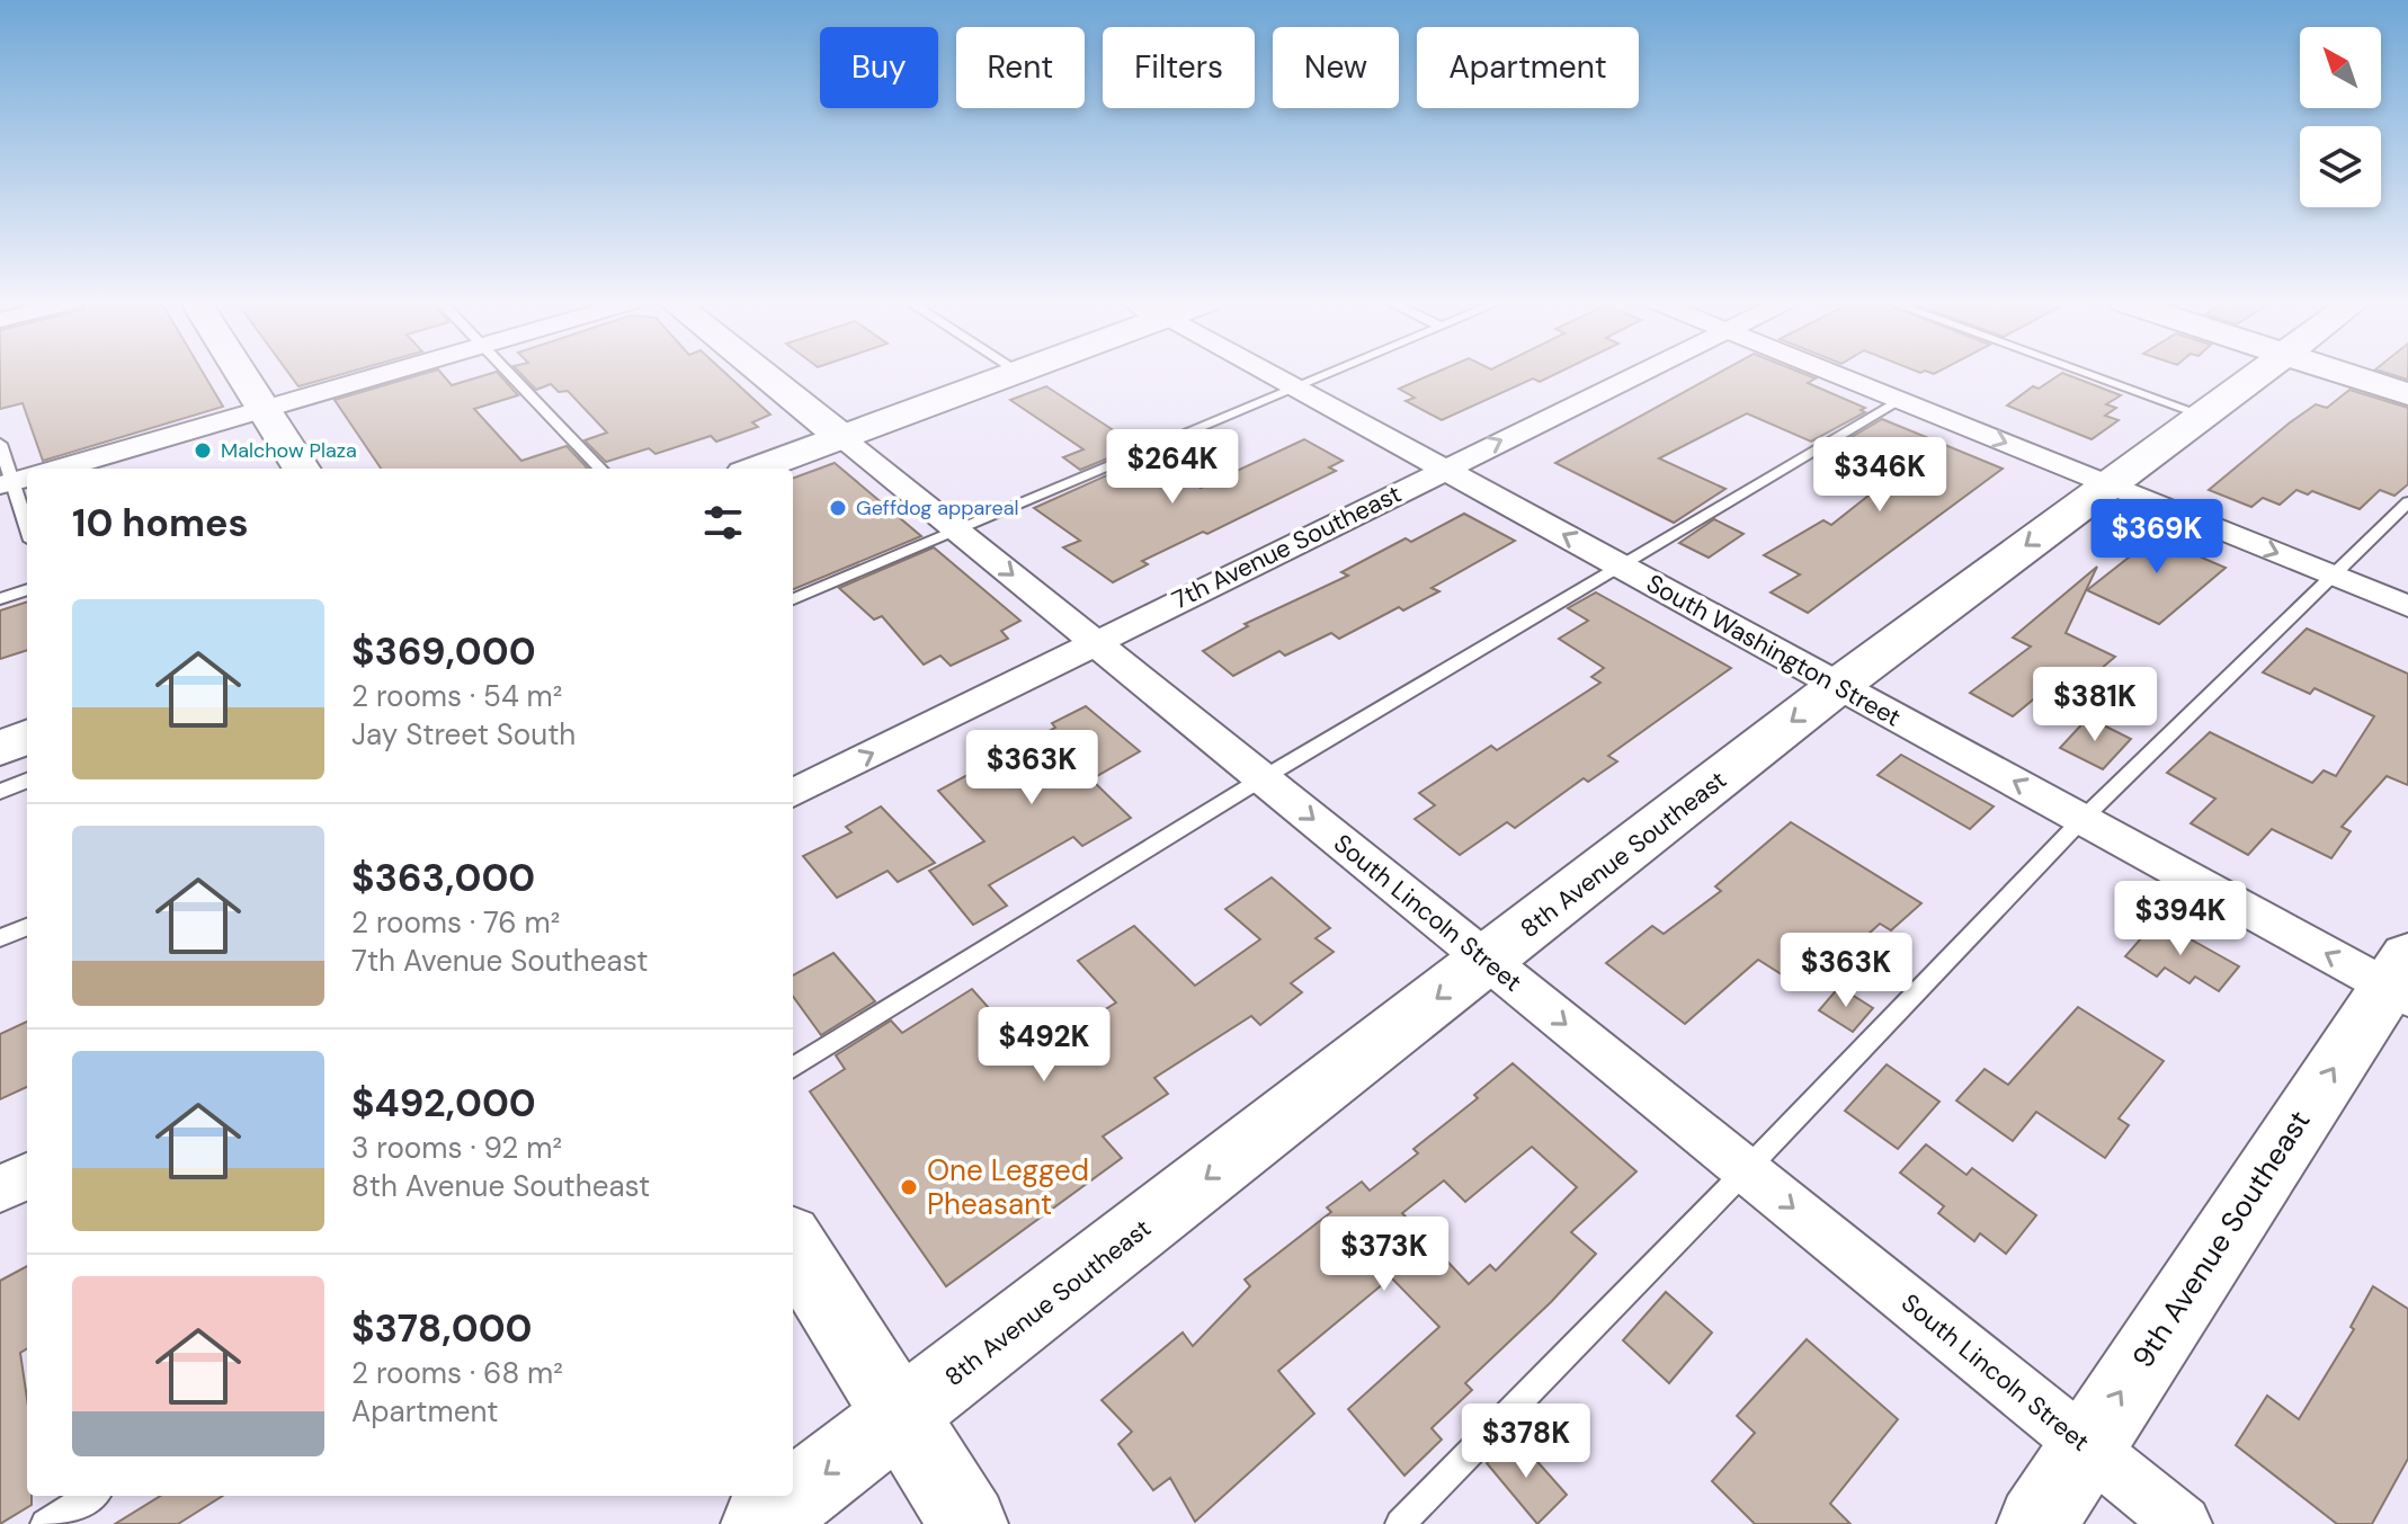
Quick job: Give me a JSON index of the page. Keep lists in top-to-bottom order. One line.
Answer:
{"streets":{"main road":["8th Avenue Southeast","South Lincoln Street","9th Avenue Southeast"],"street":["7th Avenue Southeast","South Washington Street"]},"crossings":[["7th Avenue Southeast","South Washington Street"],["7th Avenue Southeast","South Lincoln Street"],["South Washington Street","8th Avenue Southeast"],["South Washington Street","9th Avenue Southeast"],["8th Avenue Southeast","South Lincoln Street"],["South Lincoln Street","9th Avenue Southeast"]],"one_way":["7th Avenue Southeast","8th Avenue Southeast","South Lincoln Street","9th Avenue Southeast"],"places":["Malchow Plaza","Geffdog appareal","One Legged Pheasant"],"north":"top left","page":{"chip":["Buy","Rent","Filters","New","Apartment"],"price":["$264K","$346K","$369K","$381K","$363K","$394K","$363K","$492K","$373K","$378K"],"heading":"10 homes","list":[{"name":"$369,000","note":"2 rooms · 54 m² · Jay Street South"},{"name":"$363,000","note":"2 rooms · 76 m² · 7th Avenue Southeast"},{"name":"$492,000","note":"3 rooms · 92 m² · 8th Avenue Southeast"},{"name":"$378,000","note":"2 rooms · 68 m² · Apartment"}]}}
